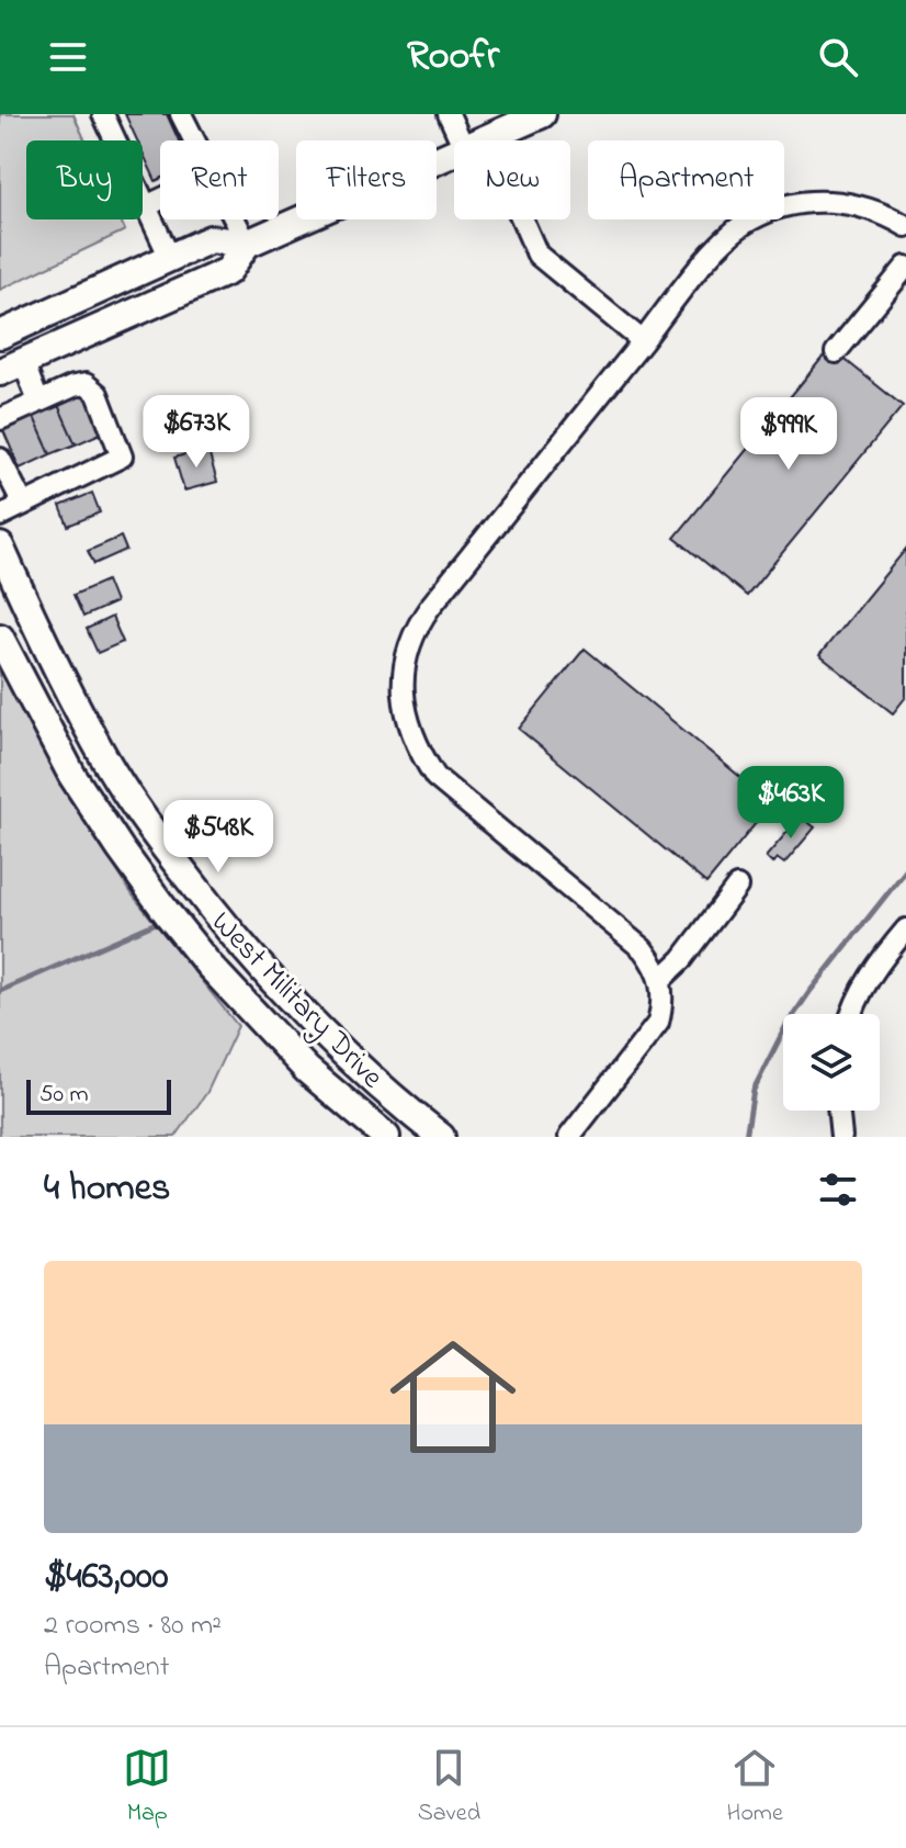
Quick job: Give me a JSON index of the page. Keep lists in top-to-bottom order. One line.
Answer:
{"streets":{"main road":["West Military Drive"]},"scale_bar":"50 m","page":{"header":"Roofr","chip":["Buy","Rent","Filters","New","Apartment"],"price":["$673K","$999K","$463K","$548K"],"scale":"50 m","heading":"4 homes","list":[{"name":"$463,000","note":"2 rooms · 80 m² · Apartment"}],"tabs":["Map","Saved","Home"]}}
